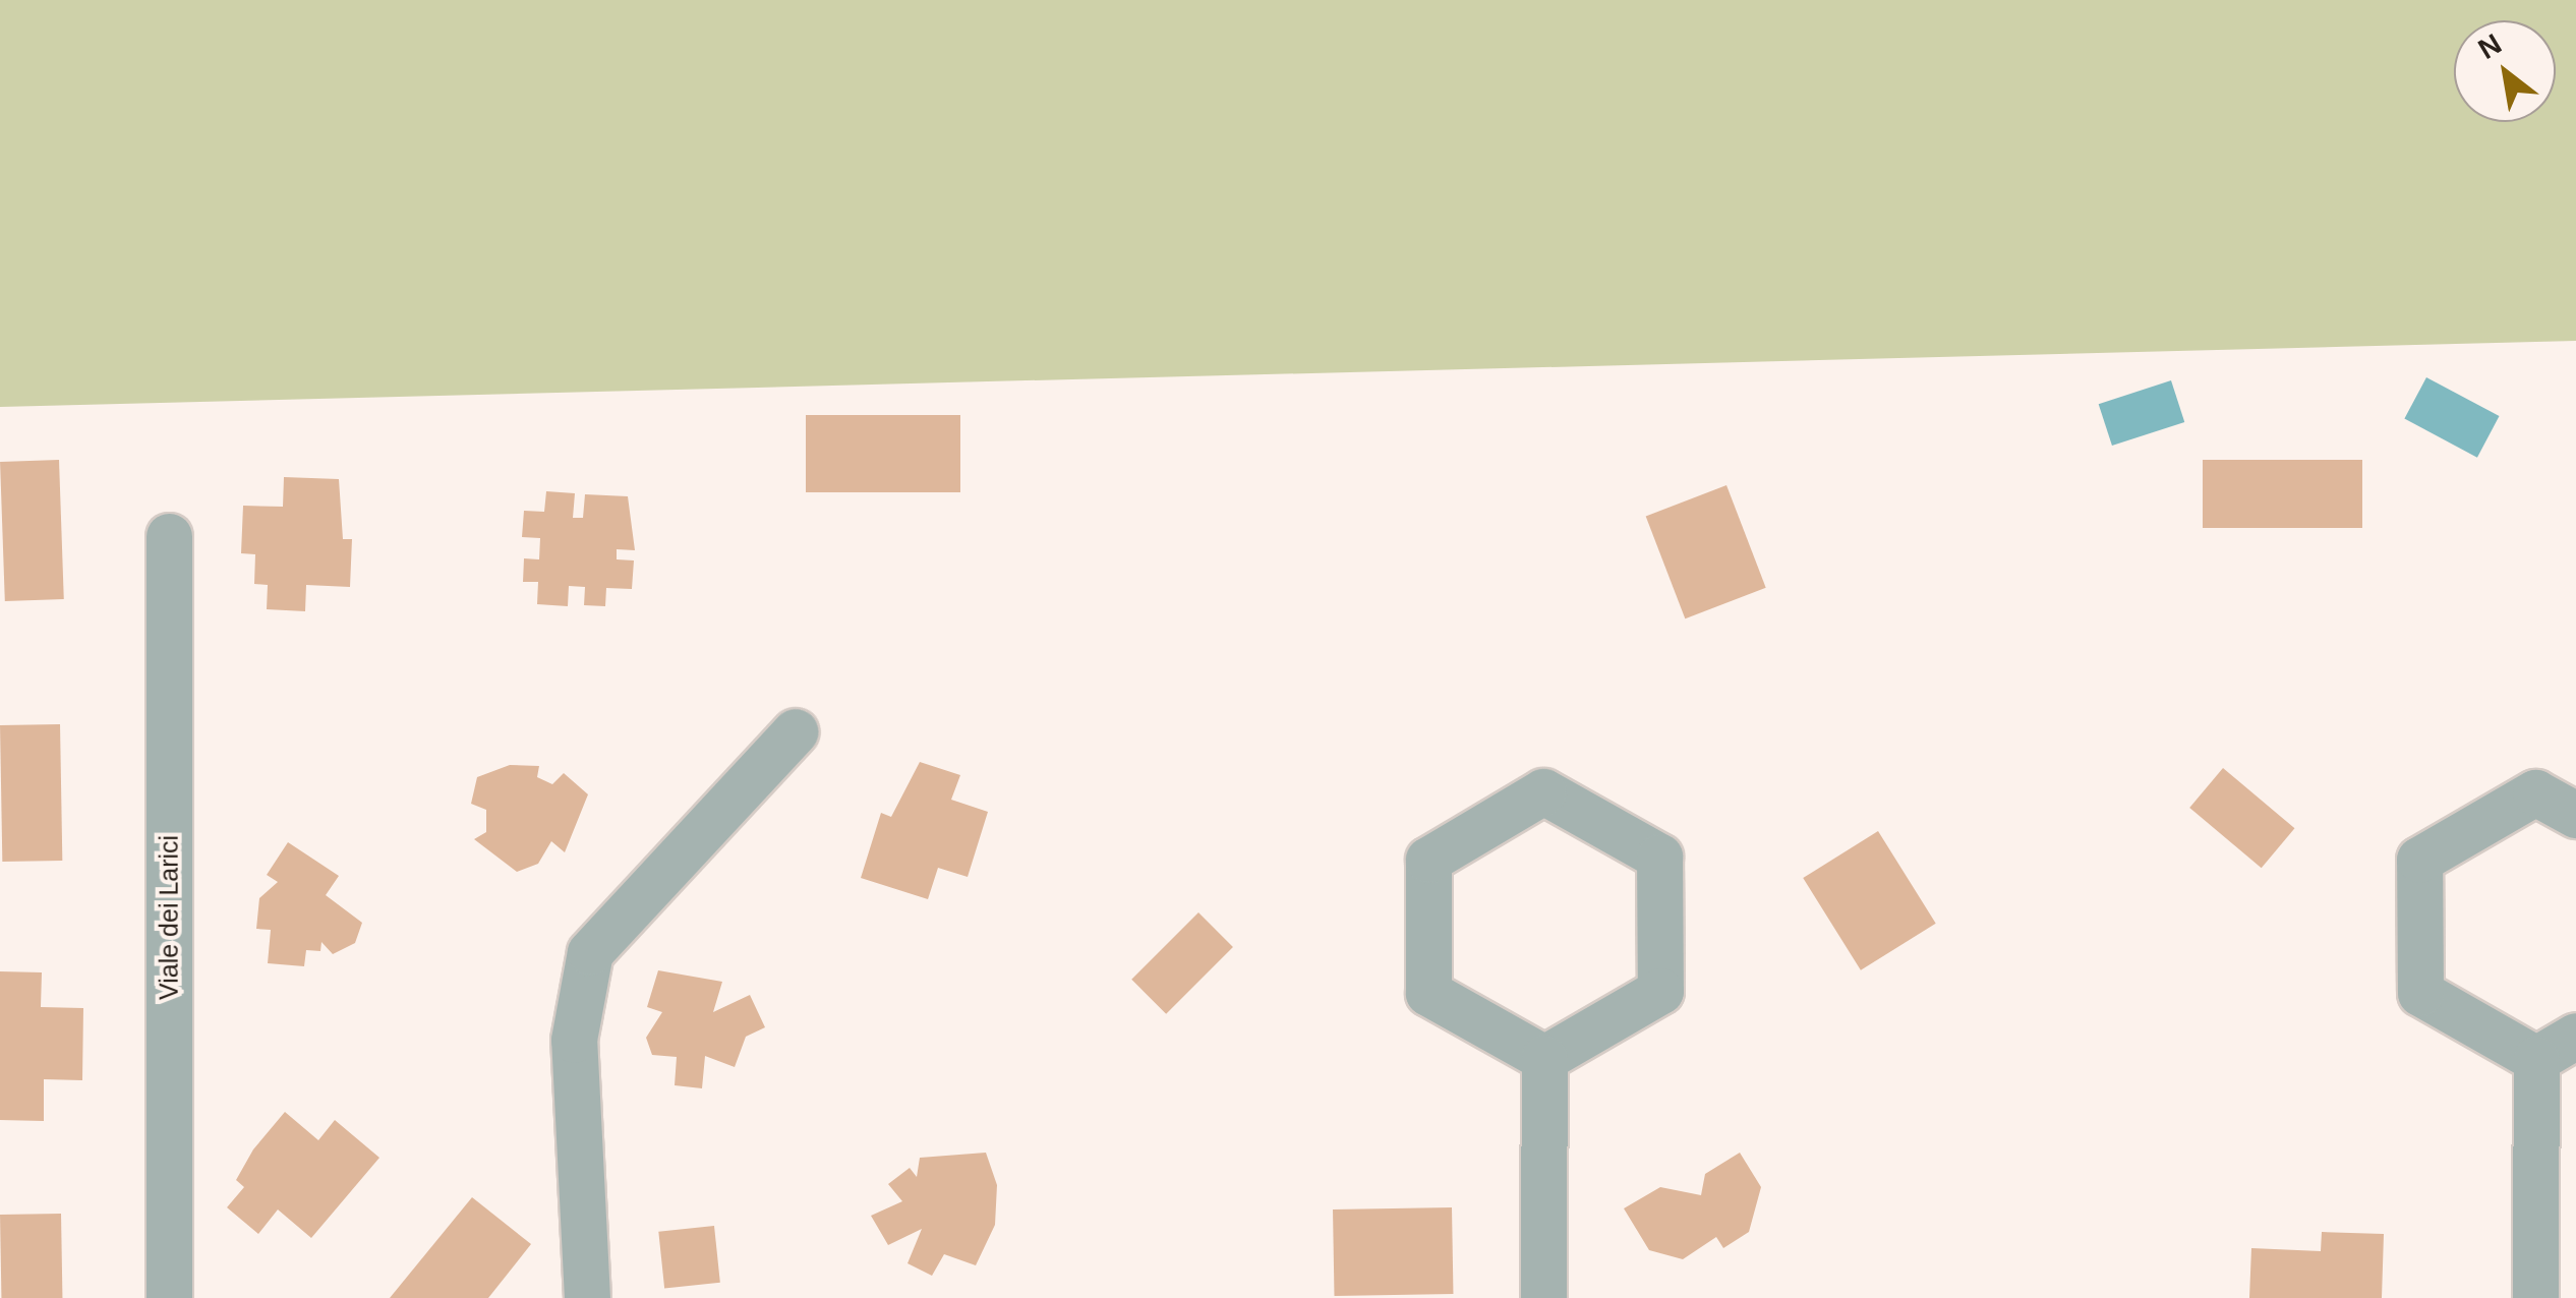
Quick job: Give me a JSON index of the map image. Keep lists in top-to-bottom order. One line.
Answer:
{"streets":{"street":["Viale dei Larici"]},"north":"top left"}
